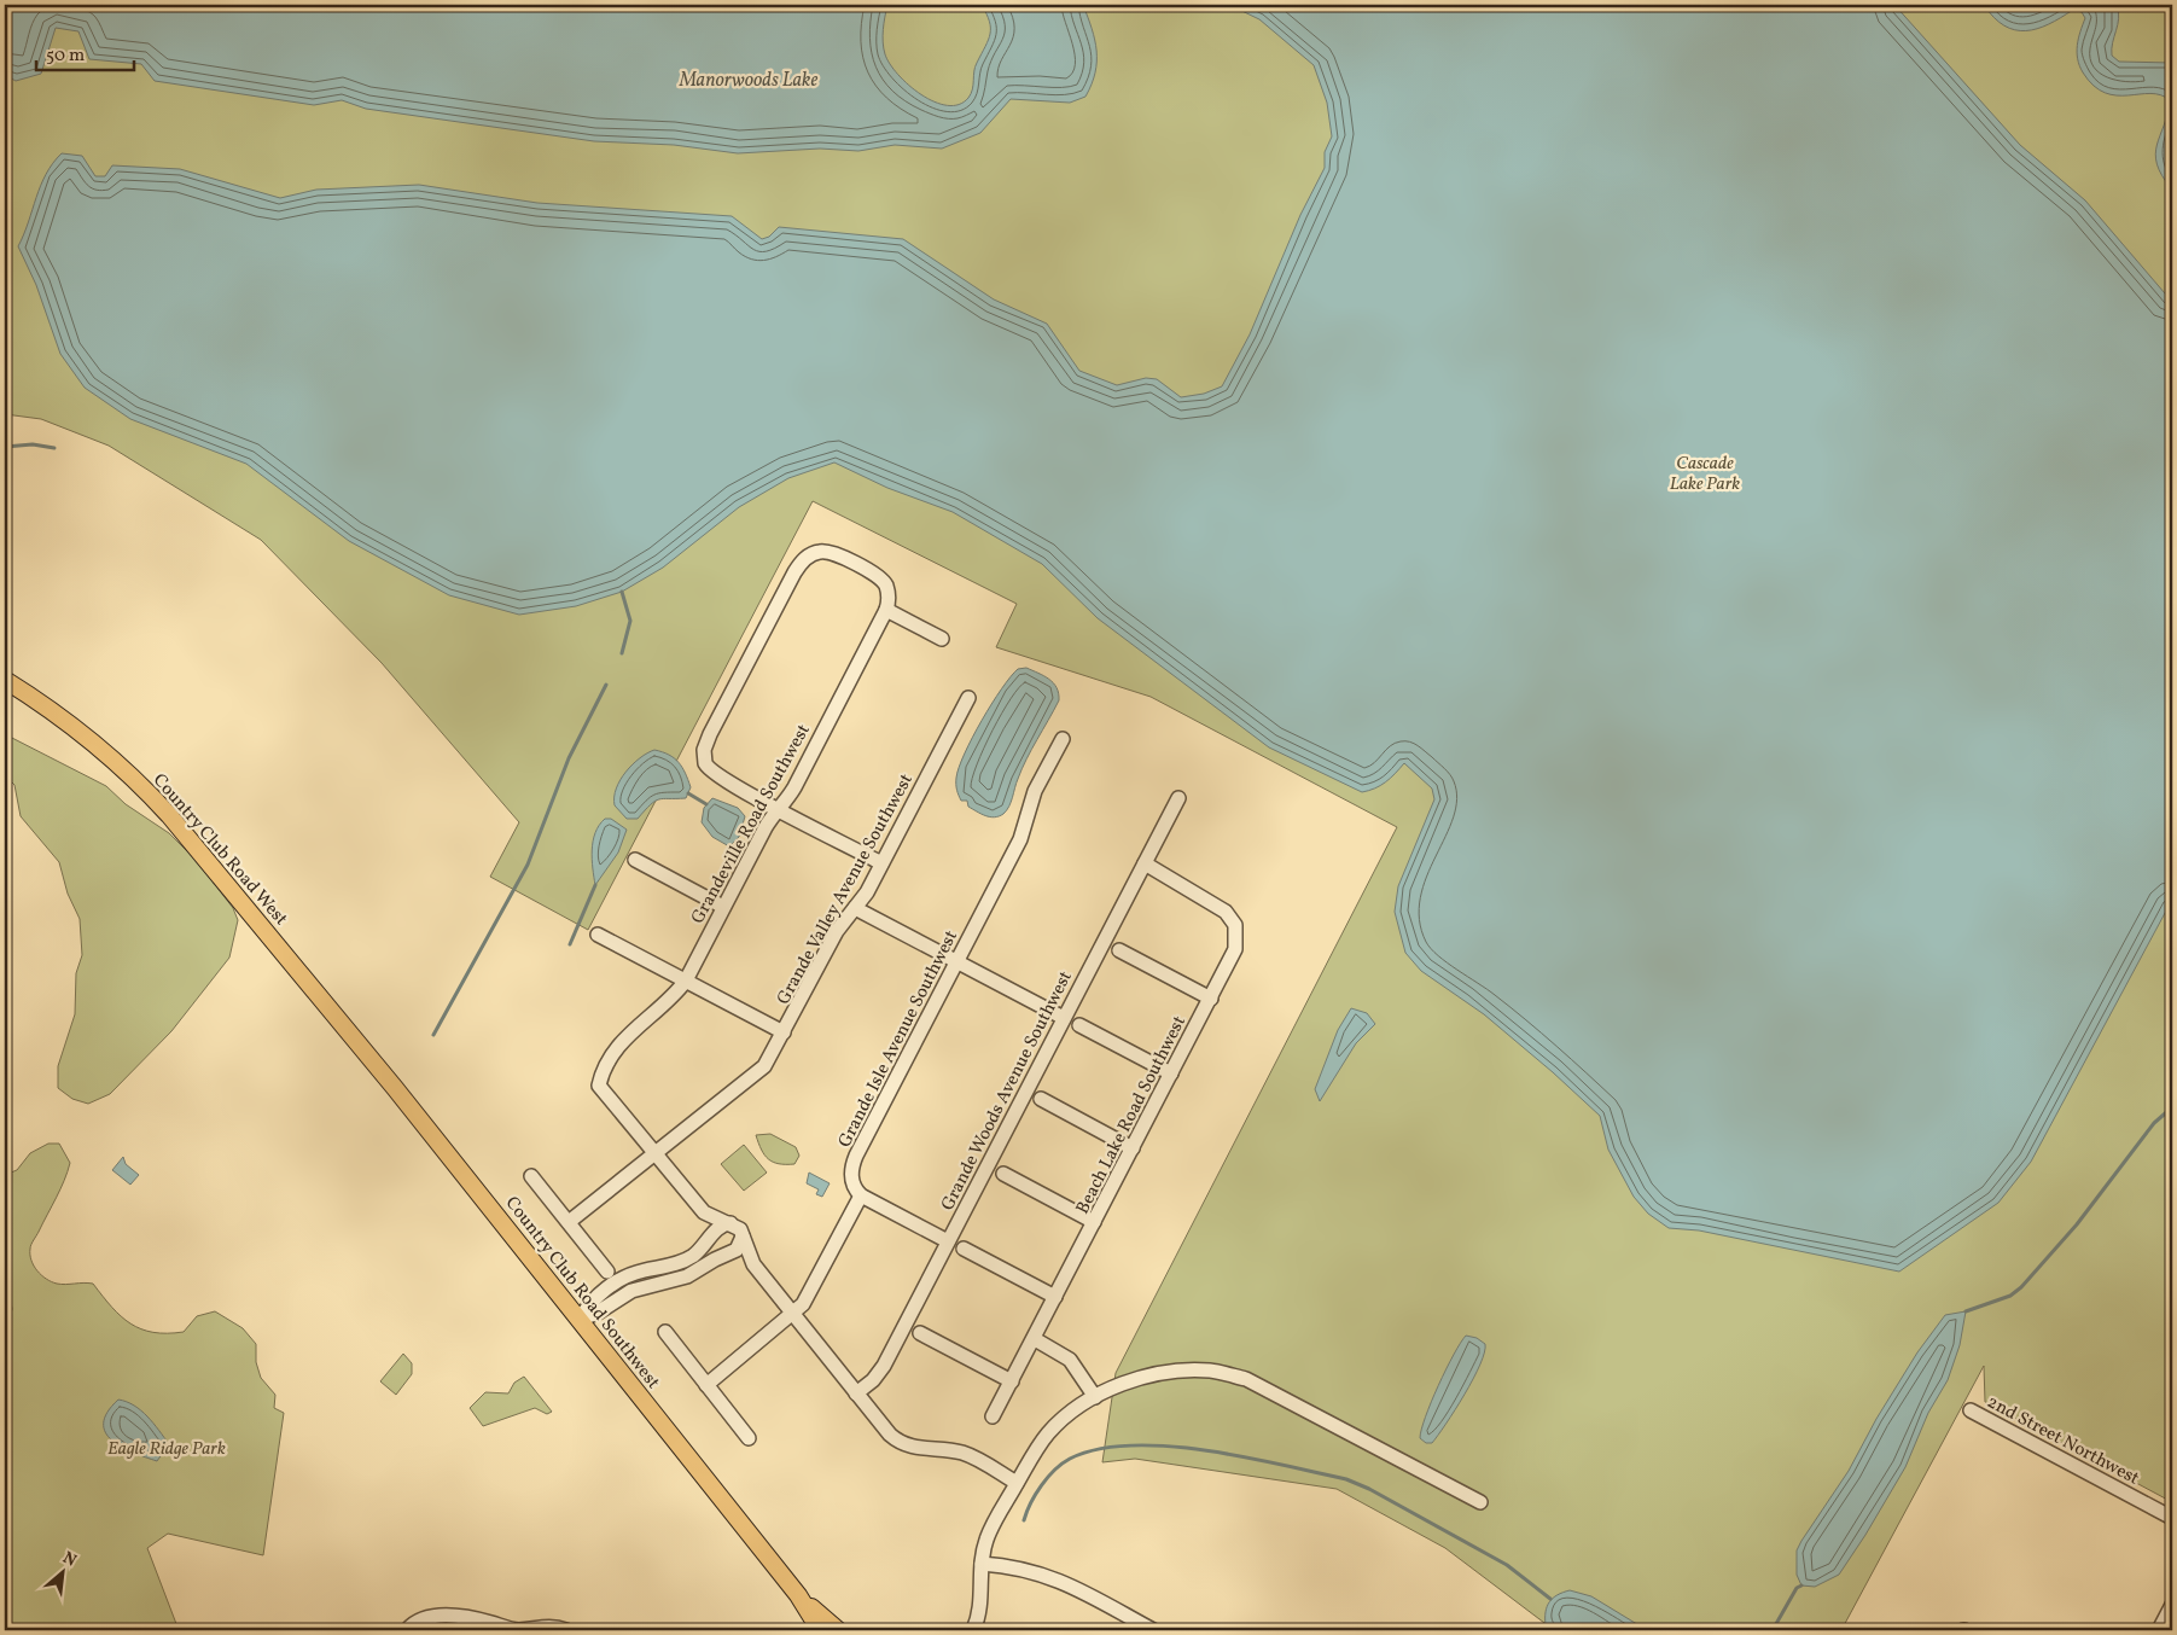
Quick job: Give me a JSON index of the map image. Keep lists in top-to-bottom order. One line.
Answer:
{"streets":{"main road":["Country Club Road West","Country Club Road Southwest"],"street":["Grandeville Road Southwest","Grande Valley Avenue Southwest","Grande Isle Avenue Southwest","Grande Woods Avenue Southwest","Beach Lake Road Southwest","2nd Street Northwest"]},"crossings":[["Grandeville Road Southwest","Grande Valley Avenue Southwest"],["Grandeville Road Southwest","Grande Woods Avenue Southwest"],["Country Club Road West","Country Club Road Southwest"],["Grande Woods Avenue Southwest","Beach Lake Road Southwest"]],"water":["Manorwoods Lake"],"parks":["Cascade Lake Park","Eagle Ridge Park"],"scale_bar":"50 m","north":"top right"}
